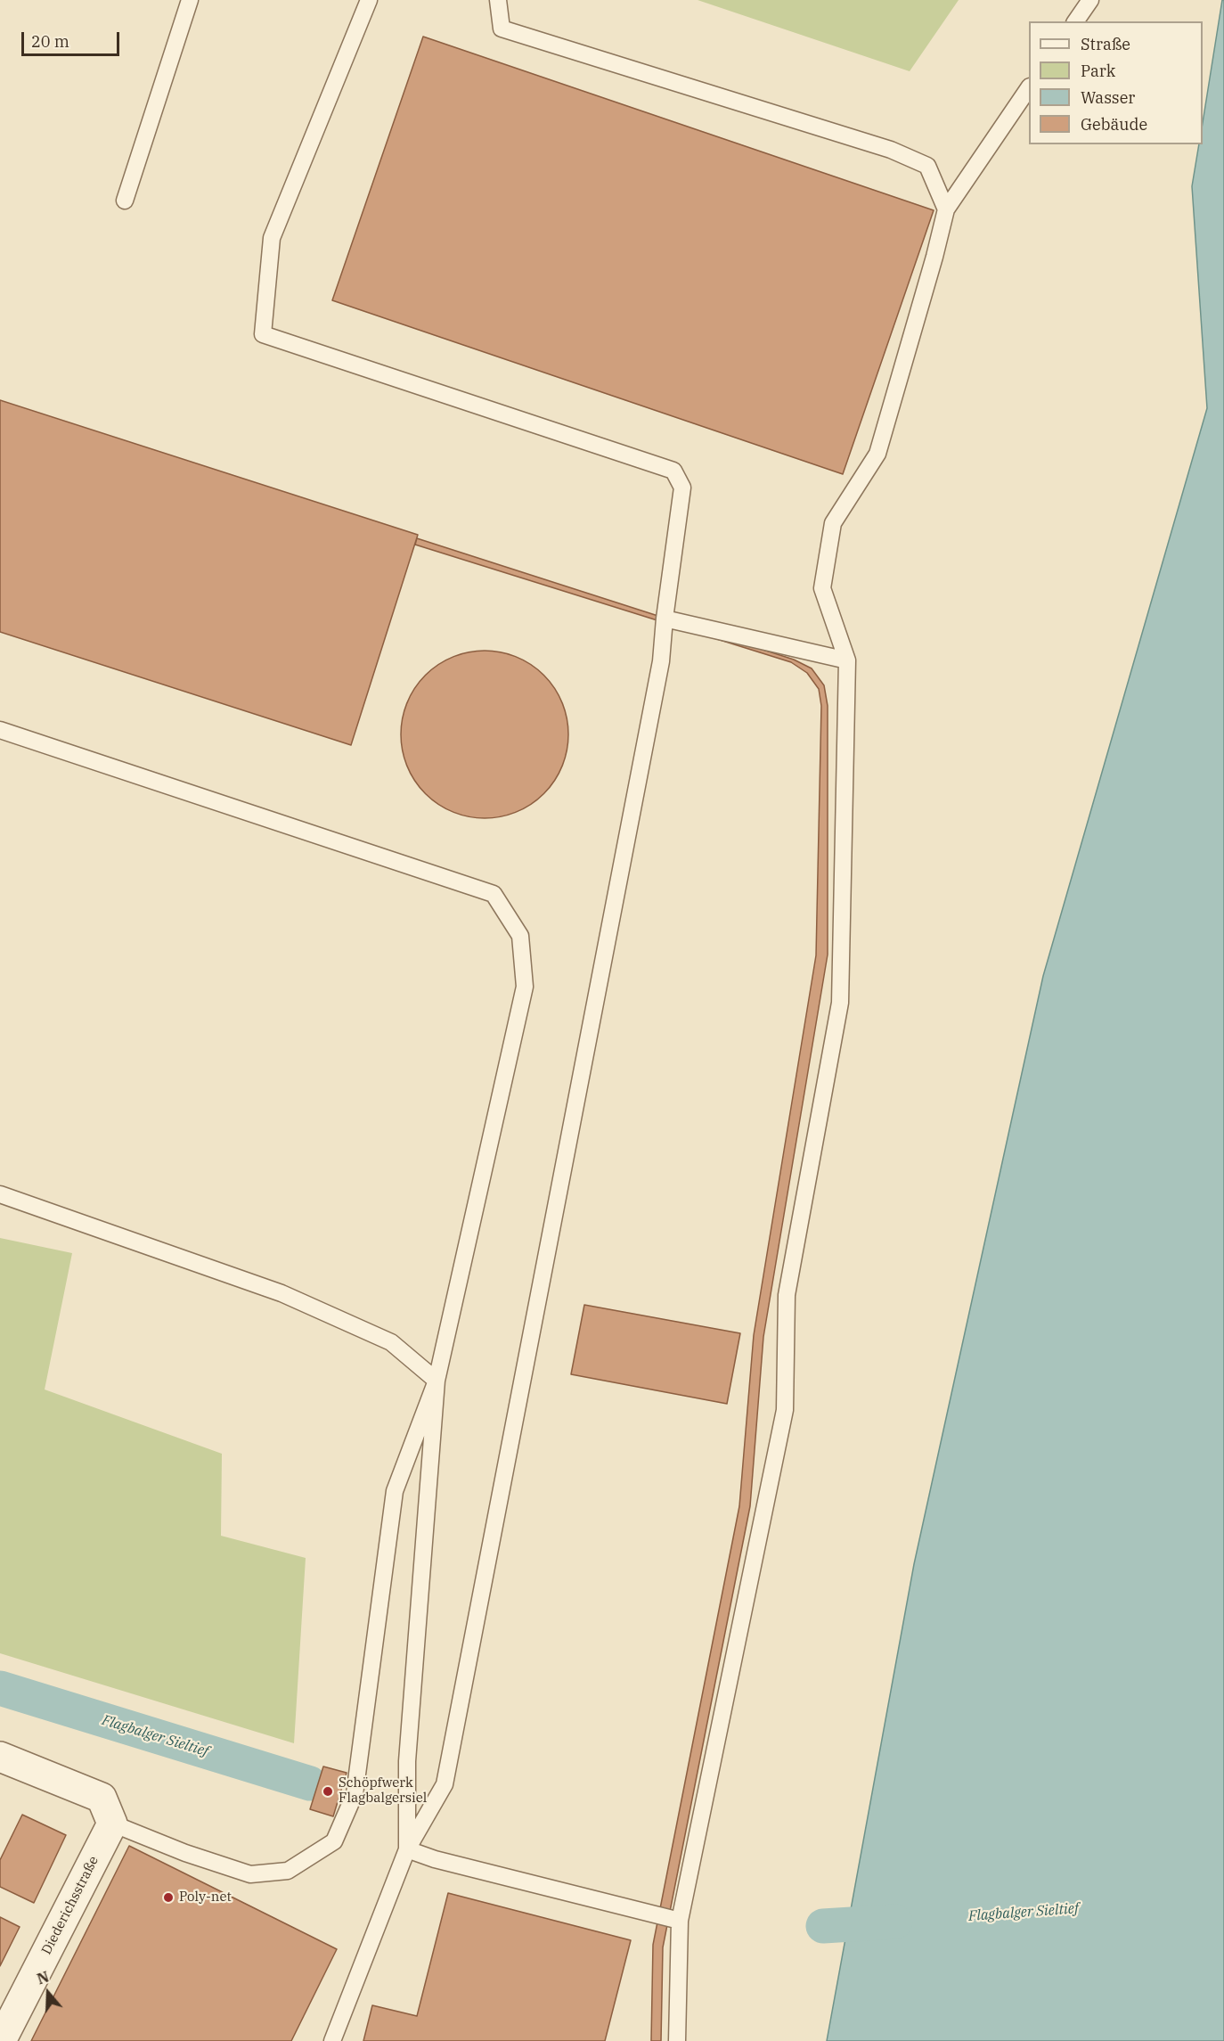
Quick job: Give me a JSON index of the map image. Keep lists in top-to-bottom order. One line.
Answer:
{"streets":{"street":["Diederichsstraße"]},"water":["Flagbalger Sieltief"],"places":["Schöpfwerk Flagbalgersiel","Poly-net"],"legend":["Straße","Park","Wasser","Gebäude"],"scale_bar":"20 m","north":"top"}
